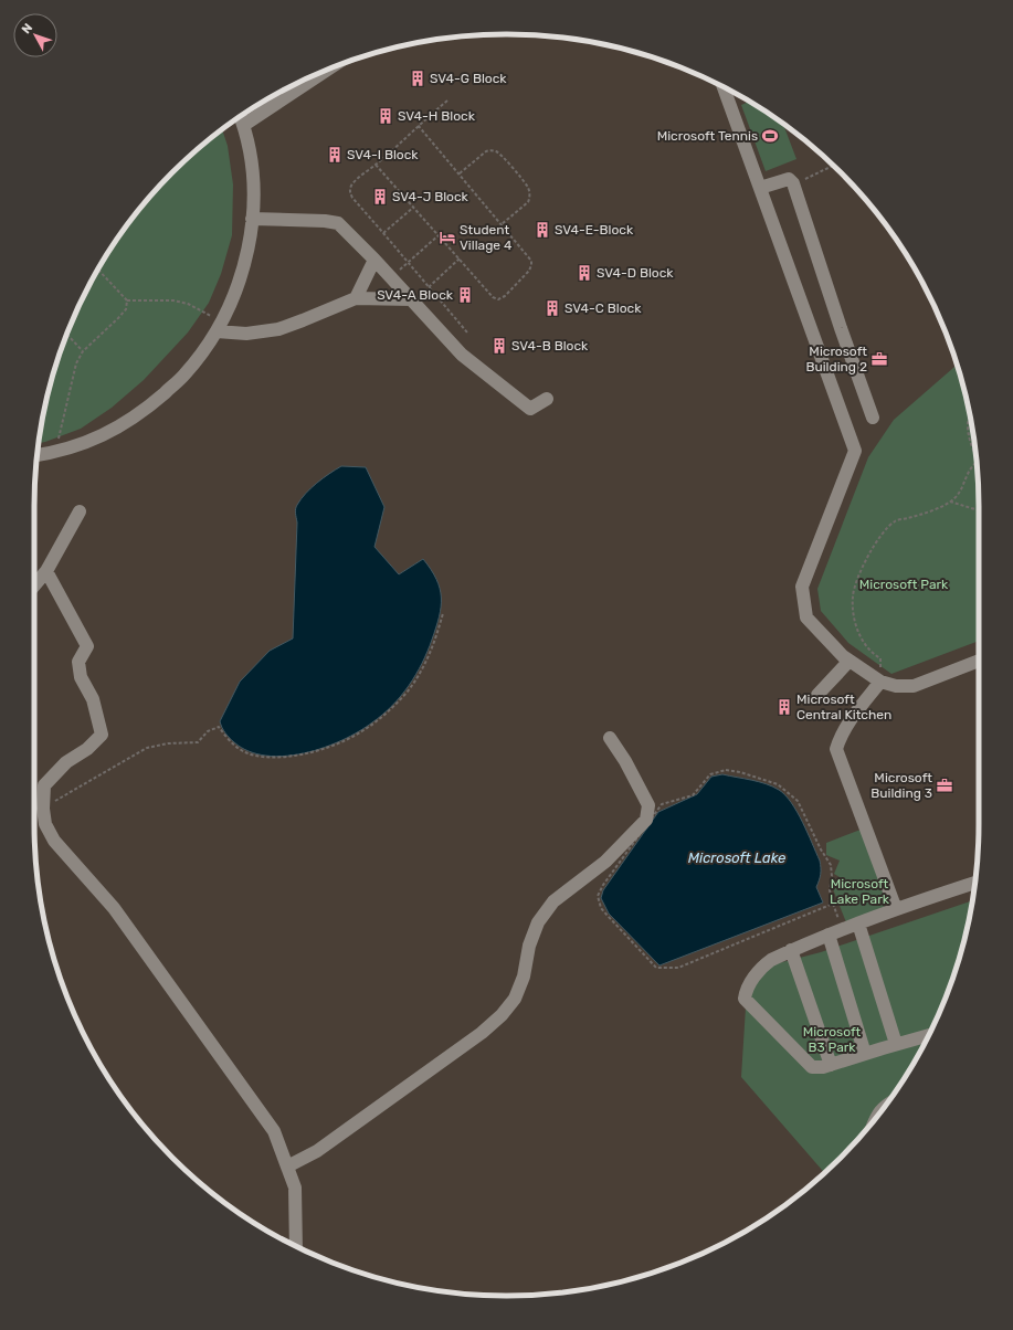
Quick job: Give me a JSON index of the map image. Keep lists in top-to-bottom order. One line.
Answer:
{"water":["Microsoft Lake"],"parks":["Microsoft Park","Microsoft Lake Park","Microsoft B3 Park"],"places":{"building":["SV4-G Block","SV4-H Block","SV4-I Block","SV4-J Block","SV4-E-Block","SV4-D Block","SV4-A Block","SV4-C Block","SV4-B Block","Microsoft Central Kitchen"],"sports":["Microsoft Tennis"],"hotel":["Student Village 4"],"office":["Microsoft Building 2","Microsoft Building 3"]},"north":"top left"}
